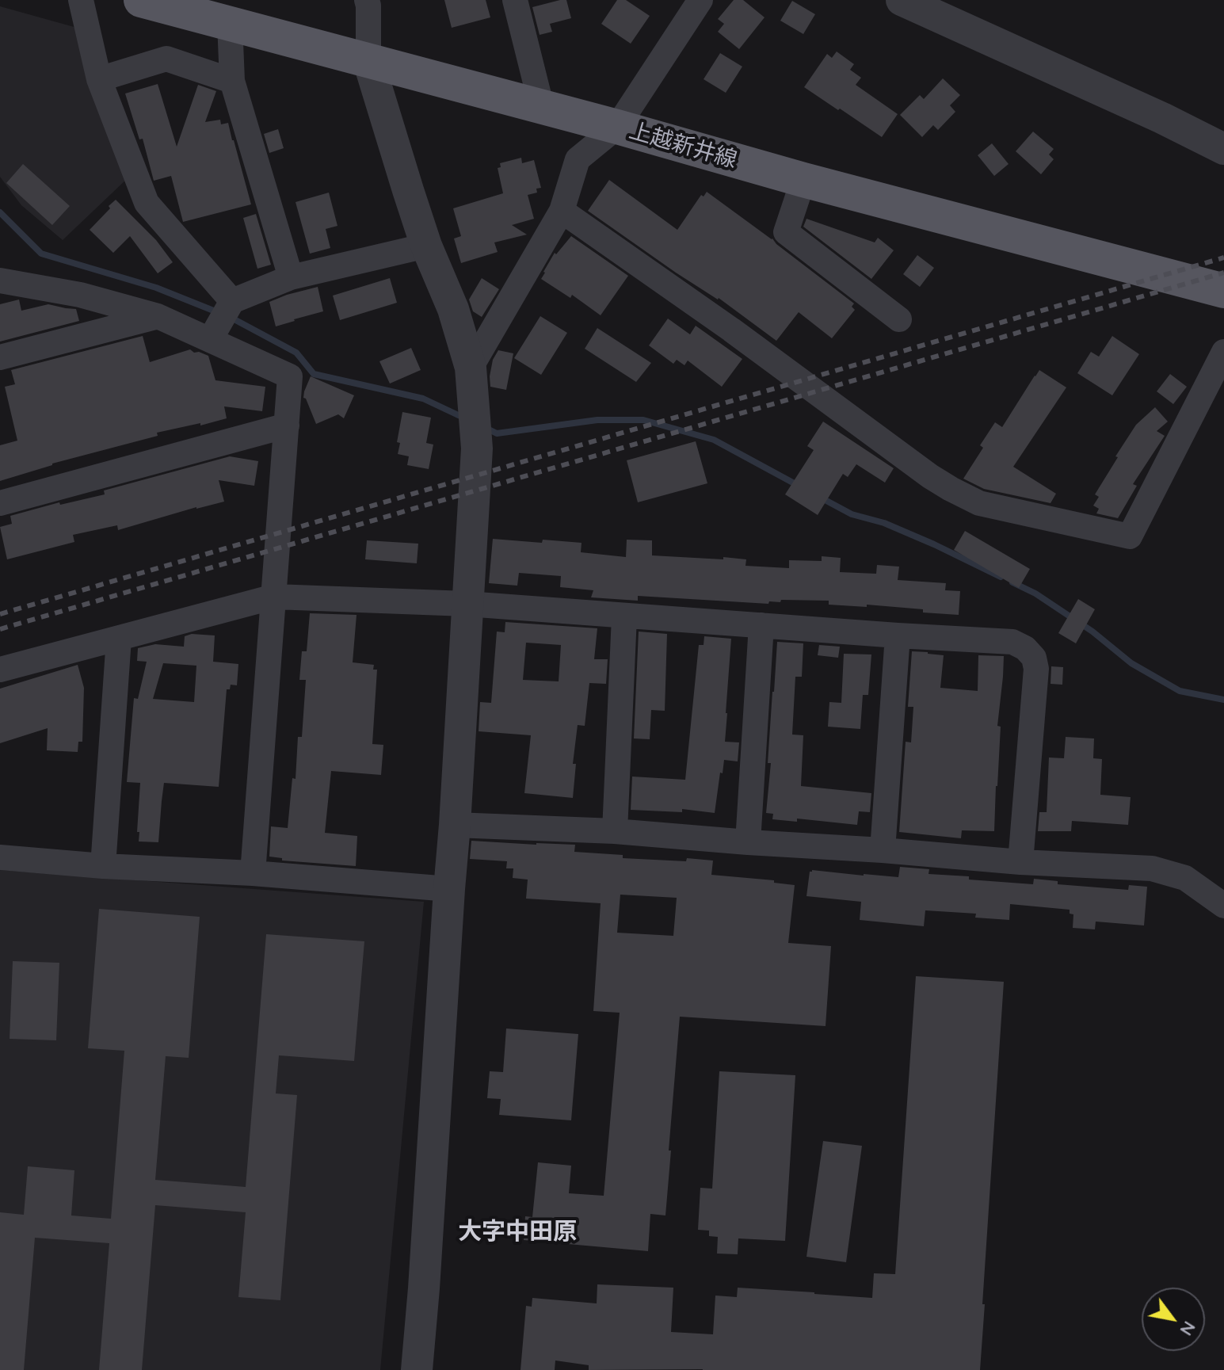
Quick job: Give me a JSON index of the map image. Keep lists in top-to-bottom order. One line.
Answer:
{"streets":{"main road":["上越新井線"]},"districts":["大字中田原"],"north":"bottom right"}
